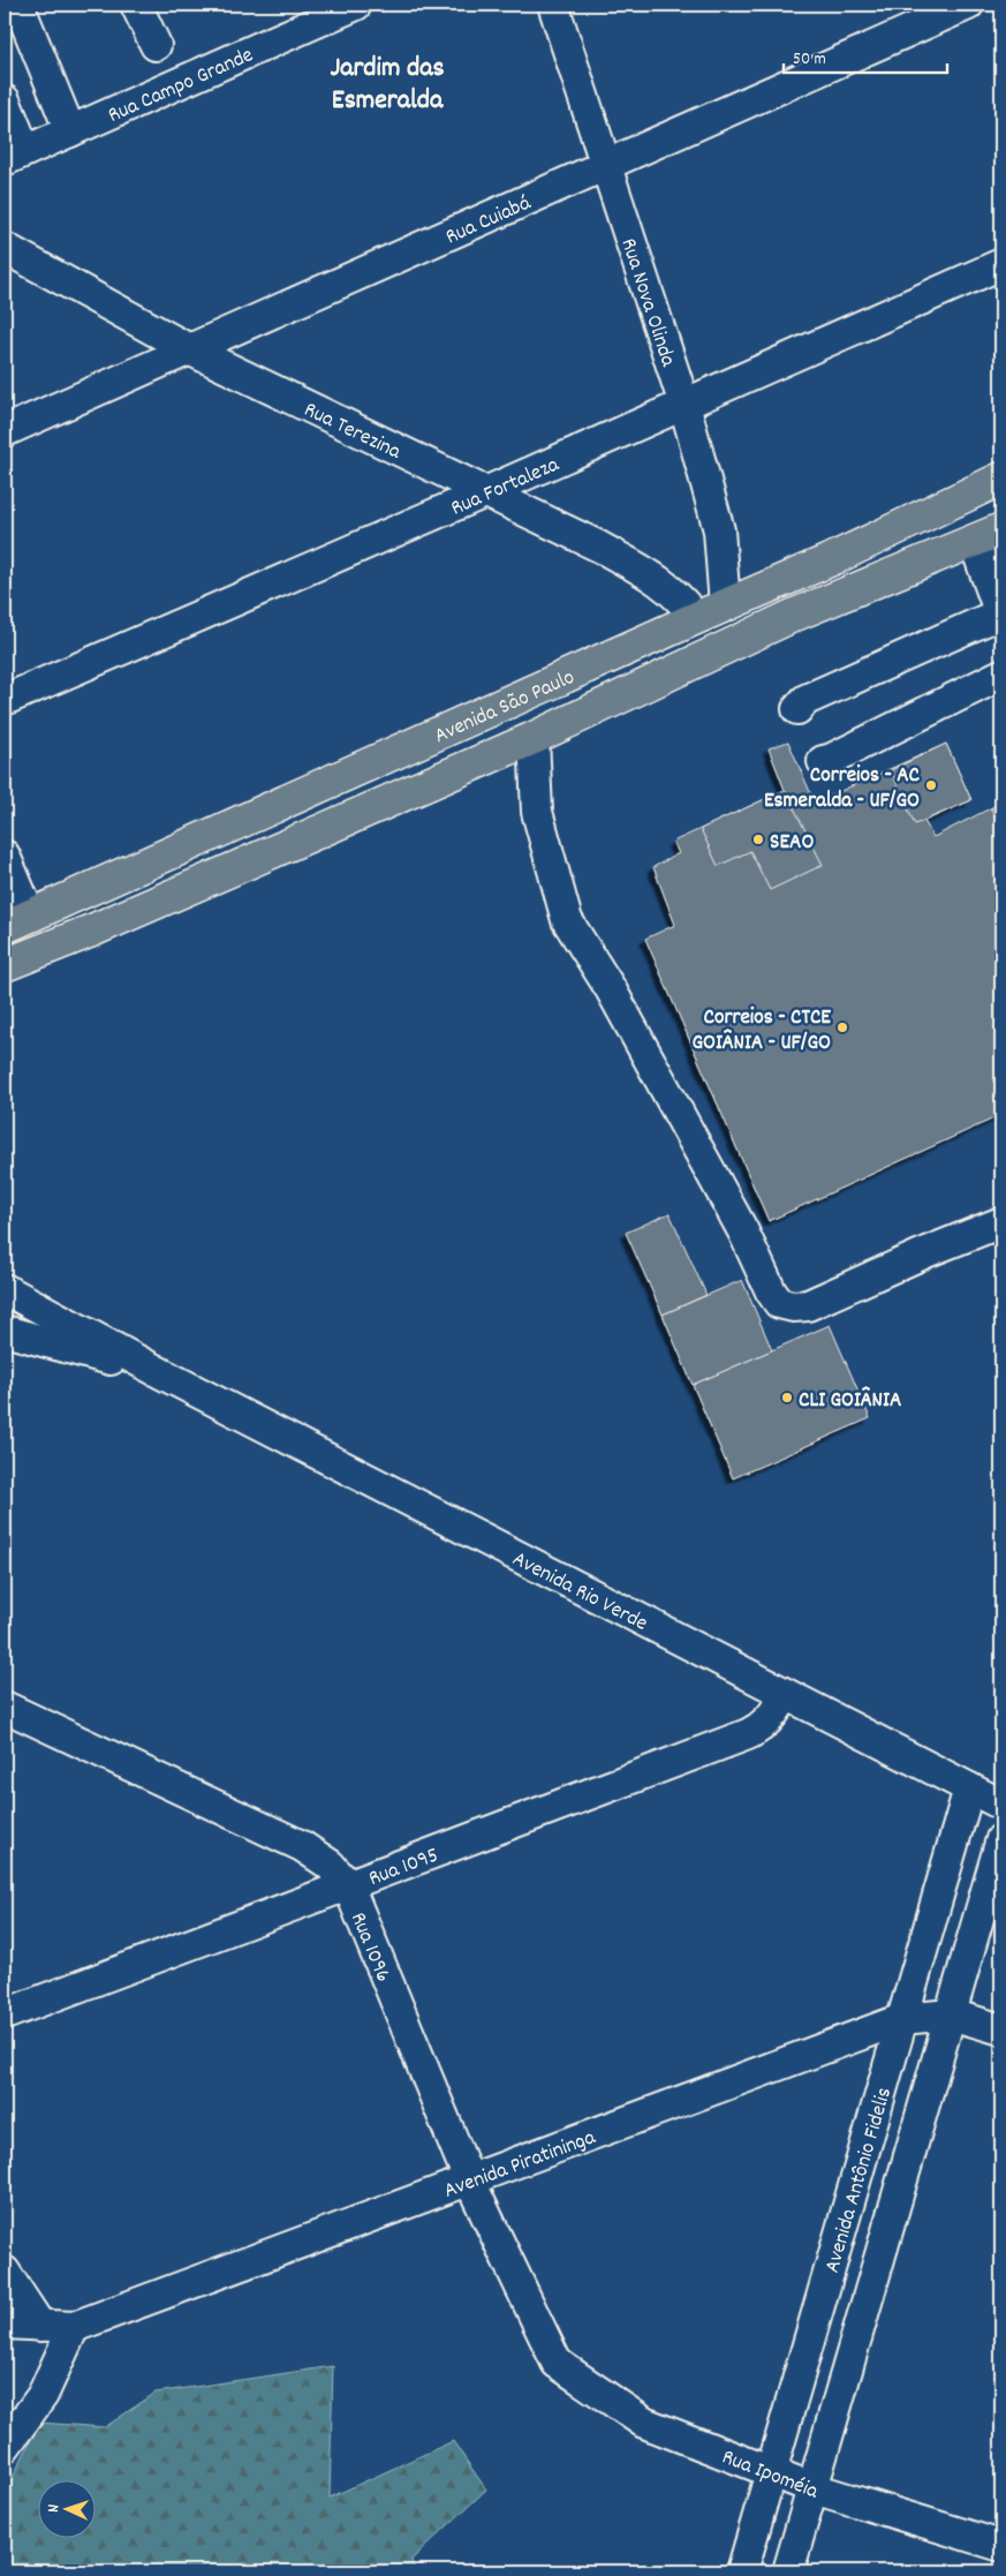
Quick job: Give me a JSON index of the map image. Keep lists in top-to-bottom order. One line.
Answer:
{"streets":{"main road":["Avenida São Paulo"],"street":["Rua Campo Grande","Rua Cuiabá","Rua Nova Olinda","Rua Terezina","Rua Fortaleza","Avenida Rio Verde","Rua 1095","Rua 1096","Avenida Piratininga","Avenida Antônio Fidelis","Rua Ipoméia"]},"crossings":[["Rua Cuiabá","Rua Nova Olinda"],["Rua Cuiabá","Rua Terezina"],["Rua Nova Olinda","Rua Fortaleza"],["Rua Nova Olinda","Avenida São Paulo"],["Rua Terezina","Rua Fortaleza"],["Rua Terezina","Avenida São Paulo"],["Avenida Rio Verde","Rua 1095"],["Avenida Rio Verde","Avenida Antônio Fidelis"],["Rua 1095","Rua 1096"],["Rua 1096","Avenida Piratininga"],["Rua 1096","Rua Ipoméia"],["Avenida Piratininga","Avenida Antônio Fidelis"],["Avenida Antônio Fidelis","Rua Ipoméia"]],"districts":["Jardim das Esmeralda"],"places":["Correios - AC Esmeralda - UF/GO","SEAO","Correios - CTCE GOIÂNIA - UF/GO","CLI GOIÂNIA"],"scale_bar":"50 m","north":"left"}
